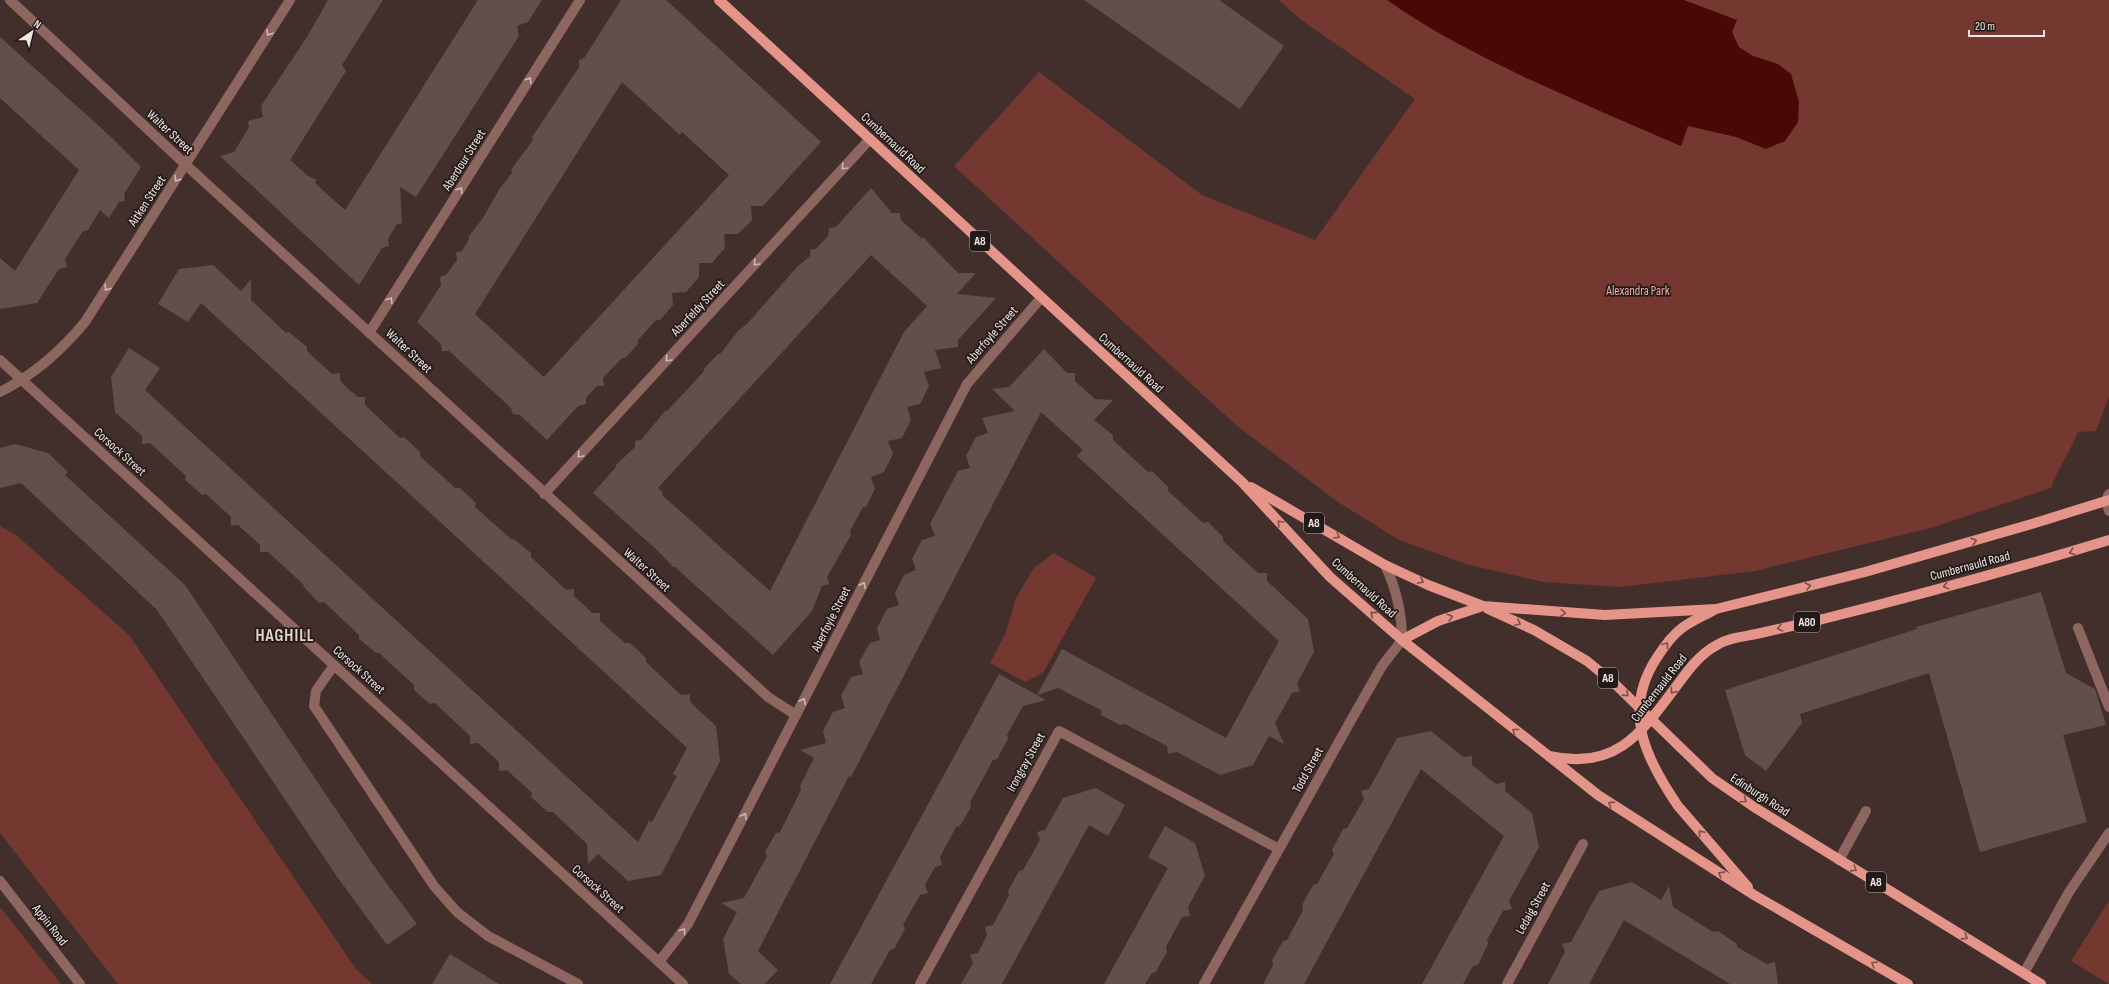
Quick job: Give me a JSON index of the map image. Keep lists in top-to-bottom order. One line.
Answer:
{"streets":{"main road":["Cumbernauld Road","A8","A80","Edinburgh Road"],"street":["Walter Street","Aberdour Street","Aitken Street","Aberfeldy Street","Aberfoyle Street","Corsock Street","Irongray Street","Todd Street","Ledaig Street","Appin Road"]},"crossings":[["Walter Street","Aberdour Street"],["Walter Street","Aitken Street"],["Walter Street","Aberfeldy Street"],["Walter Street","Aberfoyle Street"],["Cumbernauld Road","A8"],["Cumbernauld Road","Aberfeldy Street"],["Cumbernauld Road","Aberfoyle Street"],["Cumbernauld Road","Todd Street"],["Cumbernauld Road","Edinburgh Road"],["Aitken Street","Corsock Street"],["A8","Edinburgh Road"],["Aberfoyle Street","Corsock Street"],["Irongray Street","Todd Street"]],"one_way":["Aberdour Street","Aitken Street","Aberfeldy Street","Aberfoyle Street"],"districts":["HAGHILL"],"parks":["Alexandra Park"],"scale_bar":"20 m","north":"top right"}
